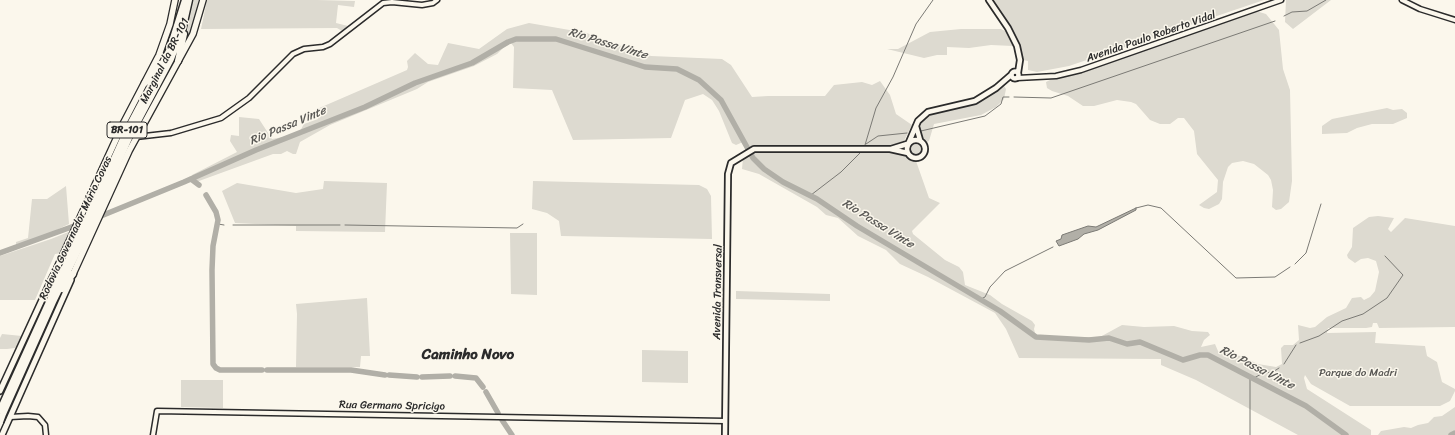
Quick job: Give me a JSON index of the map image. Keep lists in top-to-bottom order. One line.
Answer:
{"streets":{"highway":["Marginal da BR-101","BR-101","Rodovia Governador Mário Covas"],"main road":["Avenida Transversal"],"street":["Avenida Paulo Roberto Vidal","Rua Germano Spricigo"]},"crossings":[["Marginal da BR-101","Rodovia Governador Mário Covas"],["Avenida Transversal","Rua Germano Spricigo"]],"districts":["Caminho Novo"],"water":["Rio Passa Vinte"],"parks":["Parque do Madri"]}
